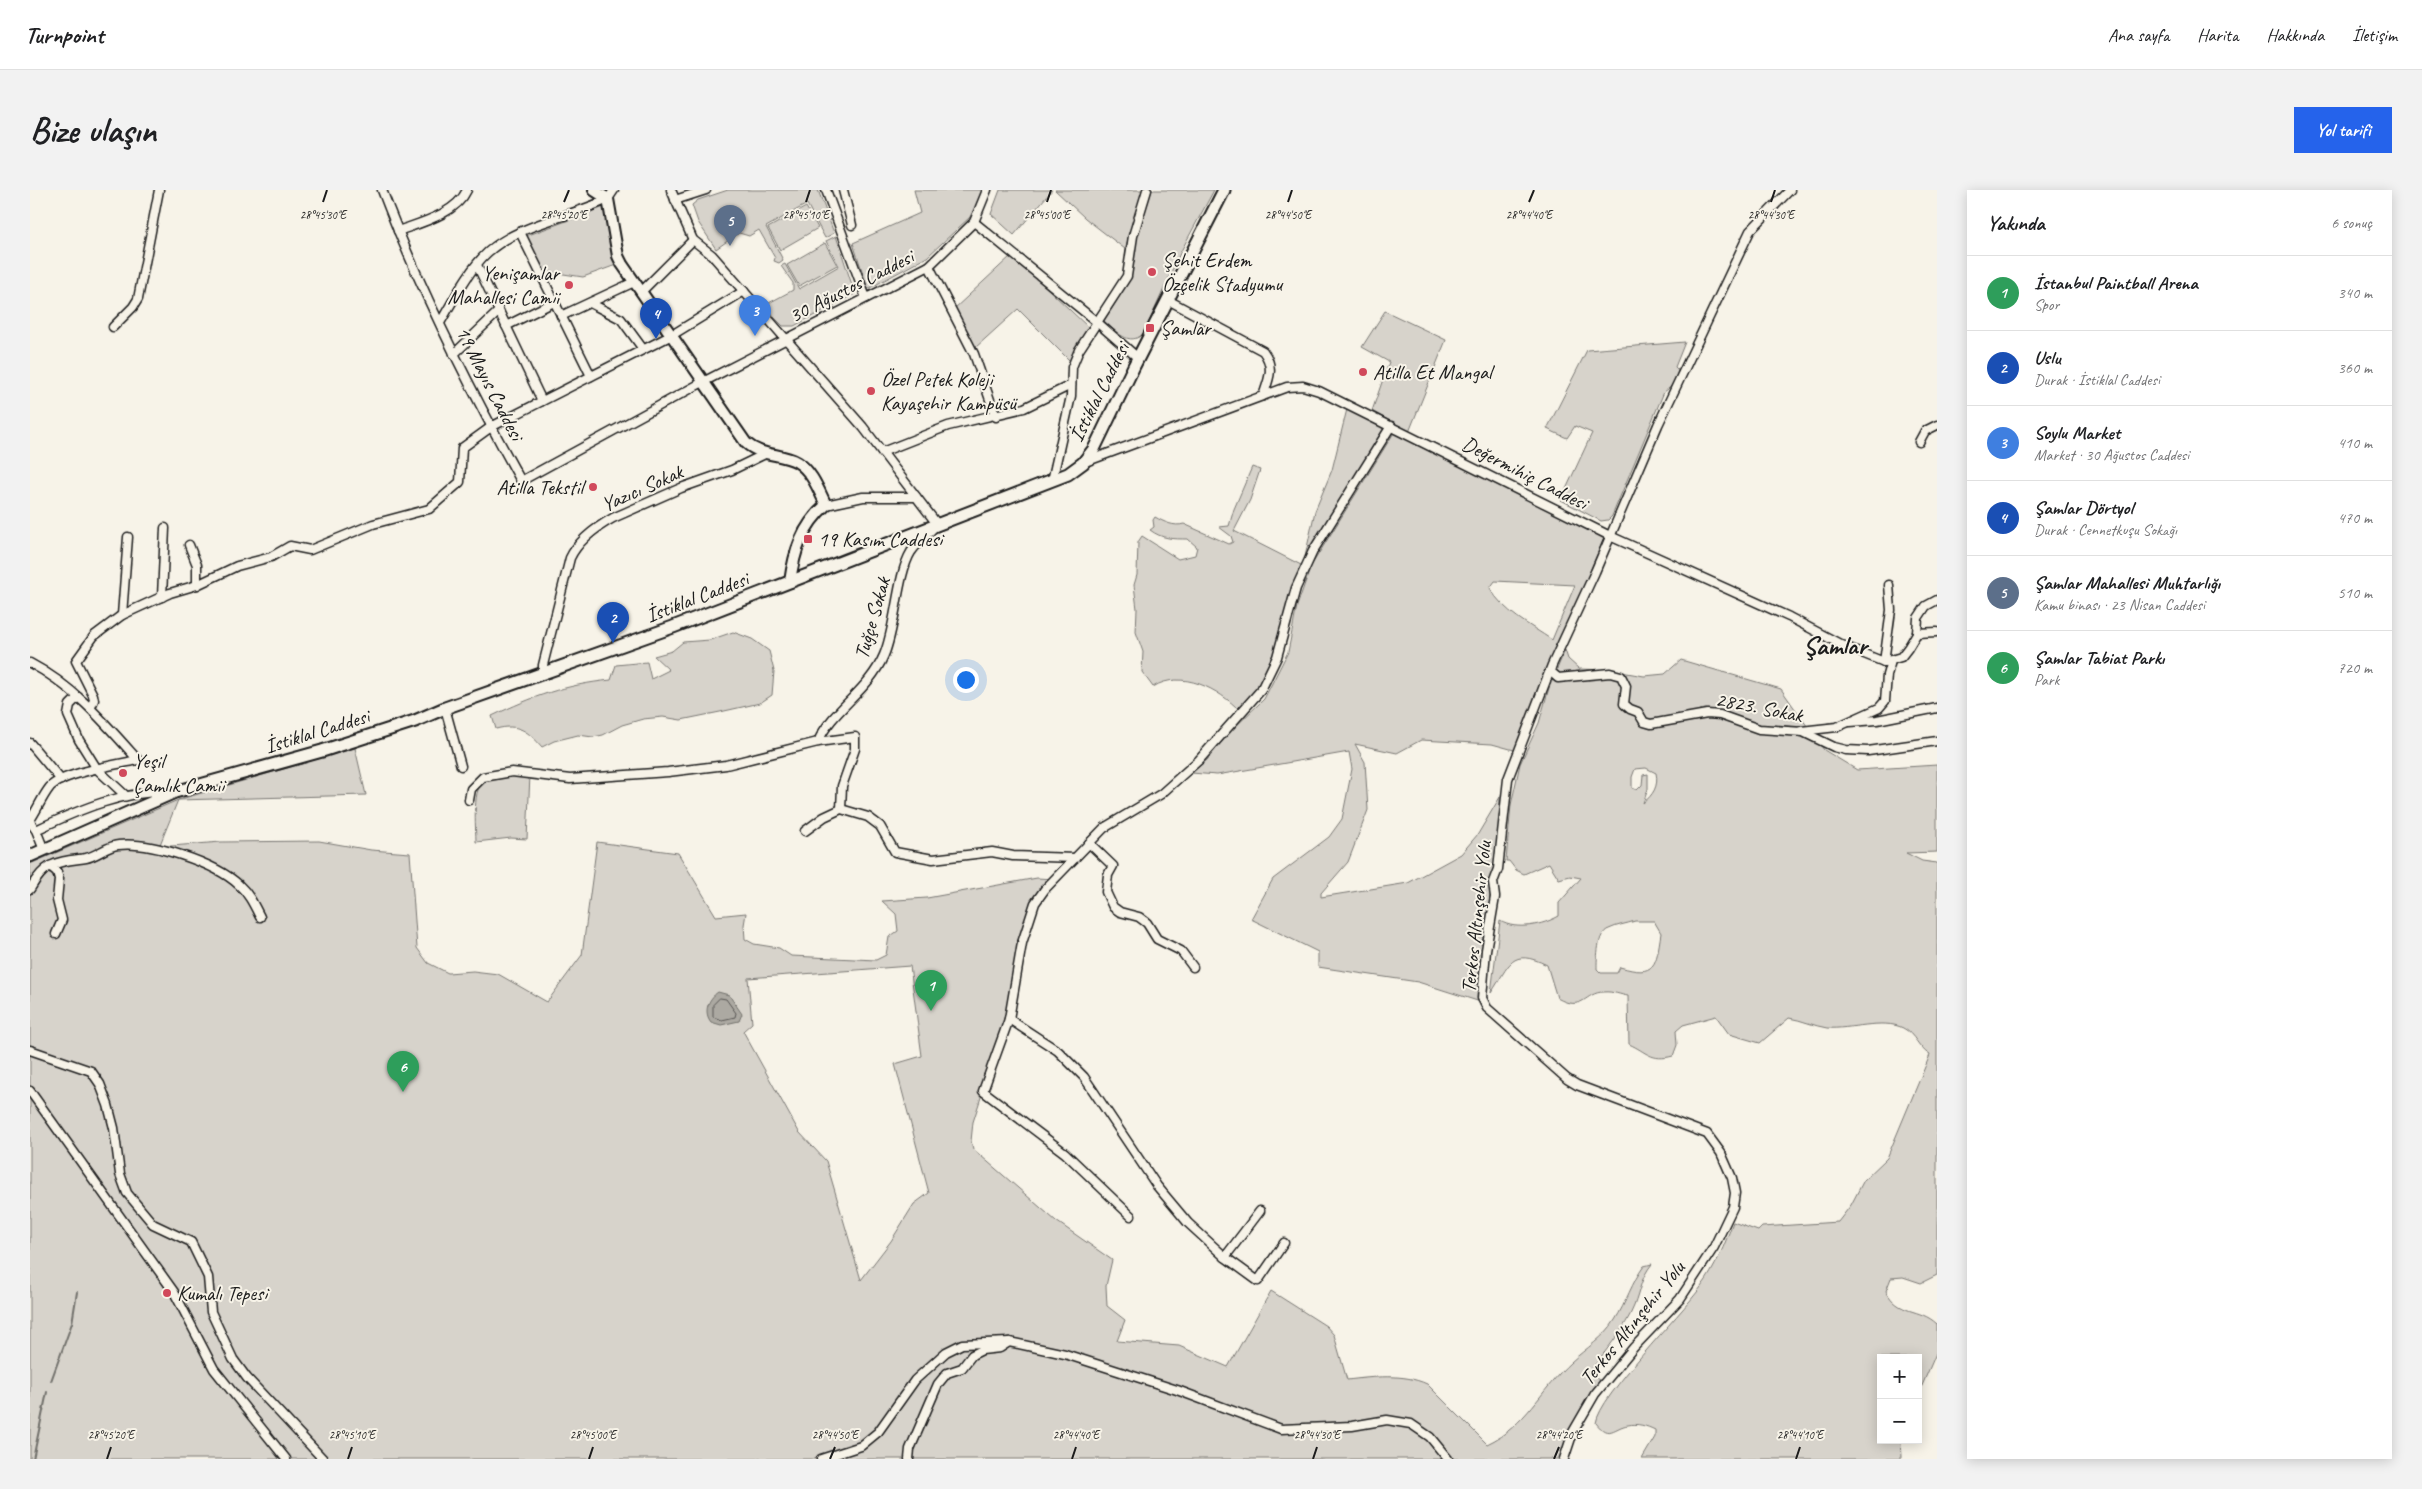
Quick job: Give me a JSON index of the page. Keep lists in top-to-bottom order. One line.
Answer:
{"streets":{"main road":["İstiklal Caddesi"],"street":["30 Ağustos Caddesi","19 Mayıs Caddesi","Değermihiç Caddesi","Yazıcı Sokak","Tuğçe Sokak","2823. Sokak","Terkos Altınşehir Yolu"]},"crossings":[["30 Ağustos Caddesi","19 Mayıs Caddesi"],["İstiklal Caddesi","Değermihiç Caddesi"],["İstiklal Caddesi","Yazıcı Sokak"],["İstiklal Caddesi","Tuğçe Sokak"],["Değermihiç Caddesi","Terkos Altınşehir Yolu"],["2823. Sokak","Terkos Altınşehir Yolu"]],"districts":["Şamlar"],"places":{"other":["Şehit Erdem Özçelik Stadyumu","Yenişamlar Mahallesi Camii","Atilla Et Mangal","Özel Petek Koleji Kayaşehir Kampüsü","Atilla Tekstil","Yeşil Çamlık Camii","Kumalı Tepesi"],"transit":["Şamlar","19 Kasım Caddesi"]},"page":{"header":"Turnpoint","nav":["Ana sayfa","Harita","Hakkında","İletişim"],"buttons":"Yol tarifi","title":"Bize ulaşın","heading":["Yakında","6 sonuç"],"pins":["5","3","4","2","1","6"],"list":[{"mark":"1","name":"İstanbul Paintball Arena","note":"Spor","value":"340 m"},{"mark":"2","name":"Uslu","note":"Durak · İstiklal Caddesi","value":"360 m"},{"mark":"3","name":"Soylu Market","note":"Market · 30 Ağustos Caddesi","value":"410 m"},{"mark":"4","name":"Şamlar Dörtyol","note":"Durak · Cennetkuşu Sokağı","value":"470 m"},{"mark":"5","name":"Şamlar Mahallesi Muhtarlığı","note":"Kamu binası · 23 Nisan Caddesi","value":"510 m"},{"mark":"6","name":"Şamlar Tabiat Parkı","note":"Park","value":"720 m"}],"map_buttons":["+","−"]},"coordinates":["28°45'30\"E","28°45'20\"E","28°45'10\"E","28°45'00\"E","28°44'50\"E","28°44'40\"E","28°44'30\"E","28°44'20\"E","28°44'10\"E"]}
